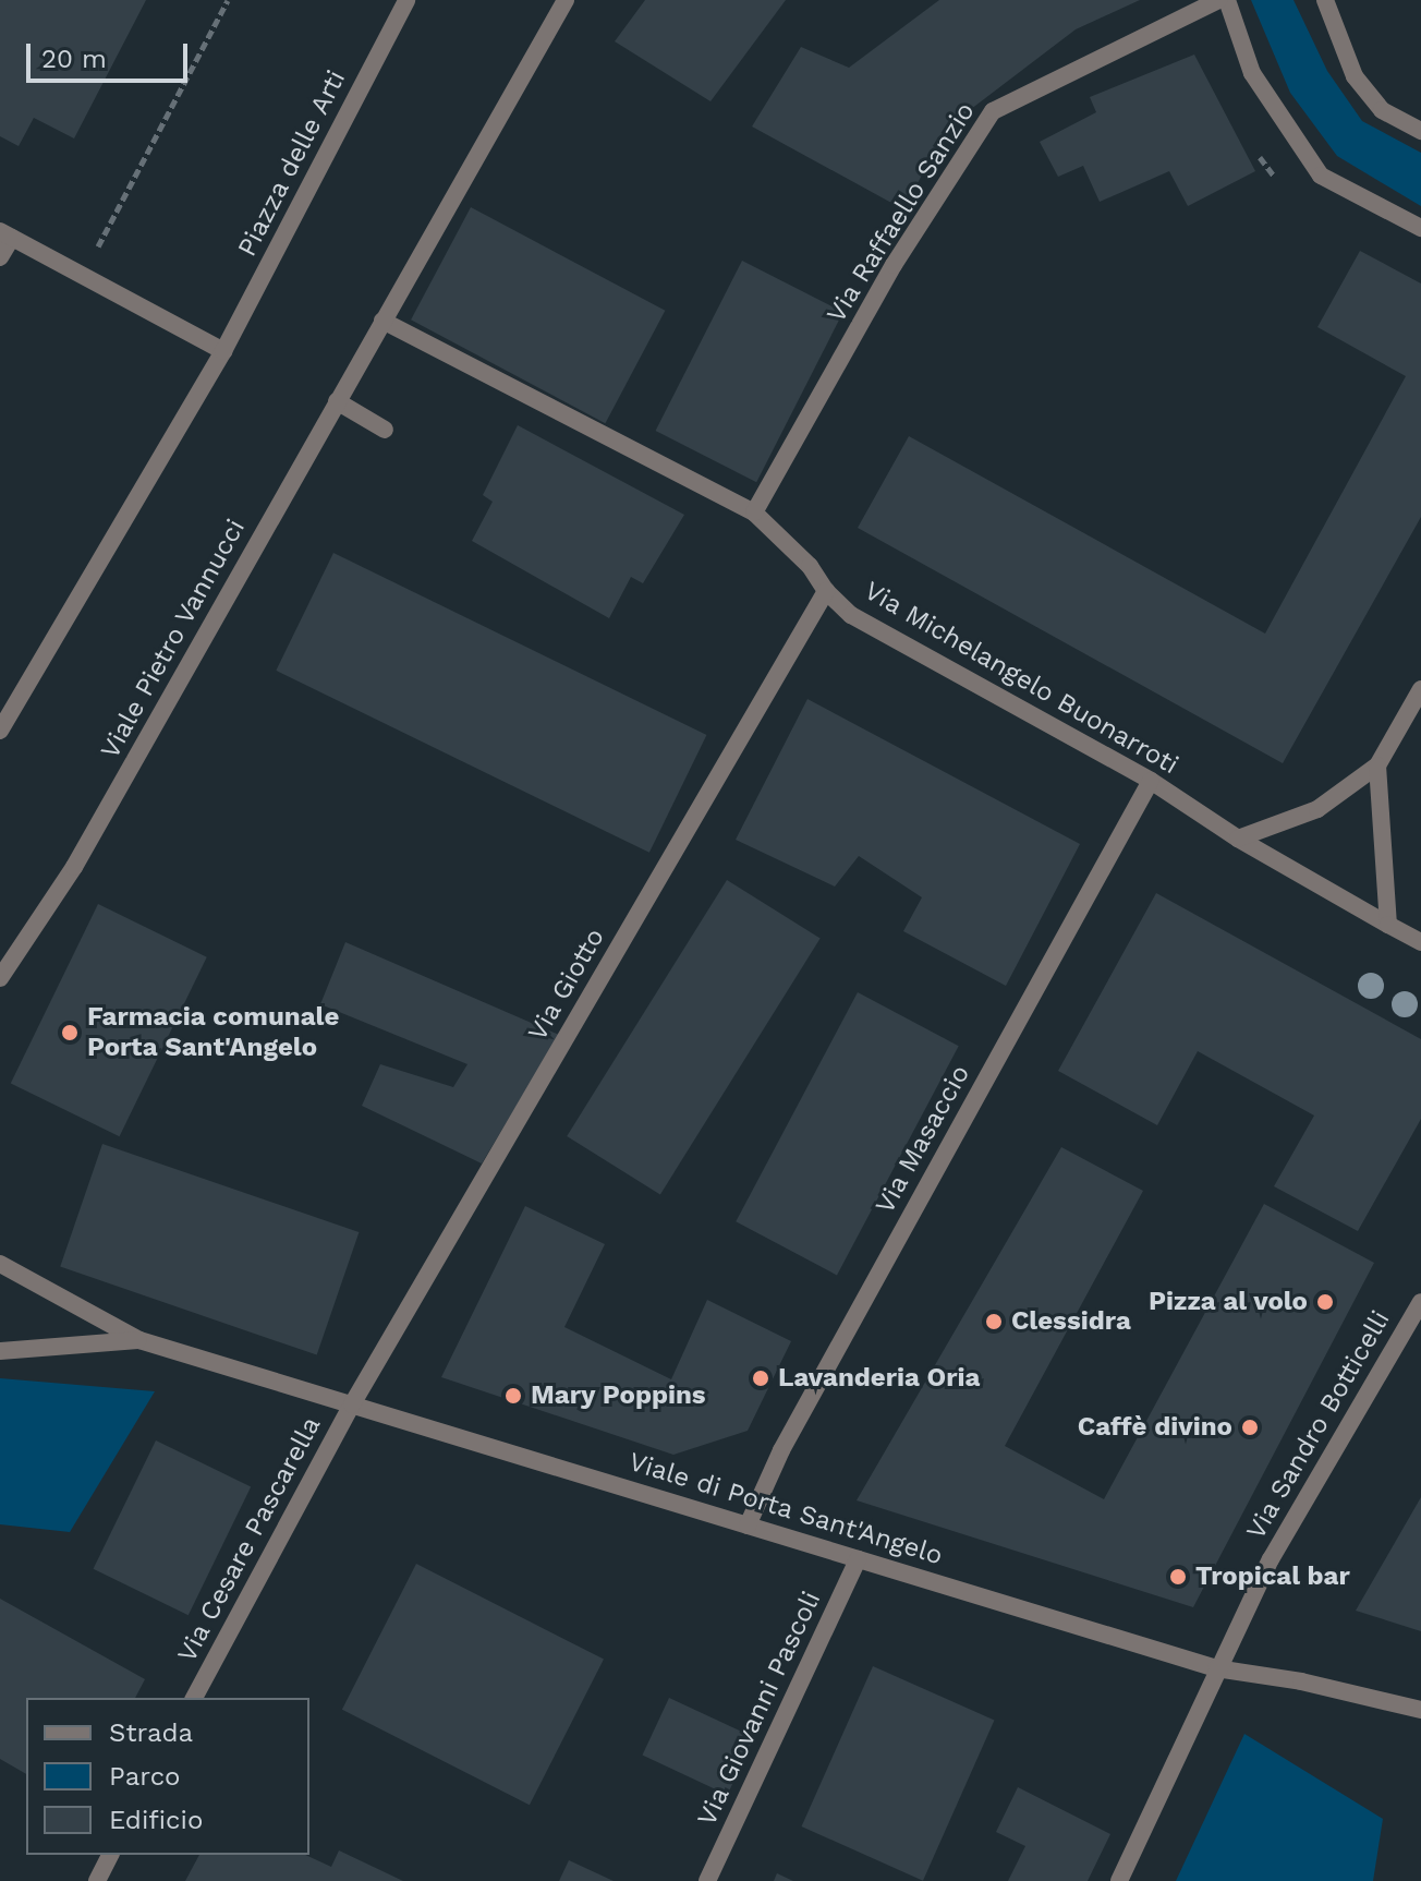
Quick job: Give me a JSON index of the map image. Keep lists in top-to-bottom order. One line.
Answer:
{"streets":{"street":["Piazza delle Arti","Via Raffaello Sanzio","Viale Pietro Vannucci","Via Michelangelo Buonarroti","Via Giotto","Via Masaccio","Via Sandro Botticelli","Viale di Porta Sant'Angelo","Via Cesare Pascarella","Via Giovanni Pascoli"]},"crossings":[["Via Raffaello Sanzio","Via Michelangelo Buonarroti"],["Viale Pietro Vannucci","Via Michelangelo Buonarroti"],["Via Michelangelo Buonarroti","Via Giotto"],["Via Michelangelo Buonarroti","Via Masaccio"],["Via Giotto","Viale di Porta Sant'Angelo"],["Via Giotto","Via Cesare Pascarella"],["Via Masaccio","Viale di Porta Sant'Angelo"],["Via Sandro Botticelli","Viale di Porta Sant'Angelo"],["Viale di Porta Sant'Angelo","Via Cesare Pascarella"],["Viale di Porta Sant'Angelo","Via Giovanni Pascoli"]],"places":["Farmacia comunale Porta Sant'Angelo","Pizza al volo","Clessidra","Lavanderia Oria","Mary Poppins","Caffè divino","Tropical bar"],"legend":["Strada","Parco","Edificio"],"scale_bar":"20 m"}
